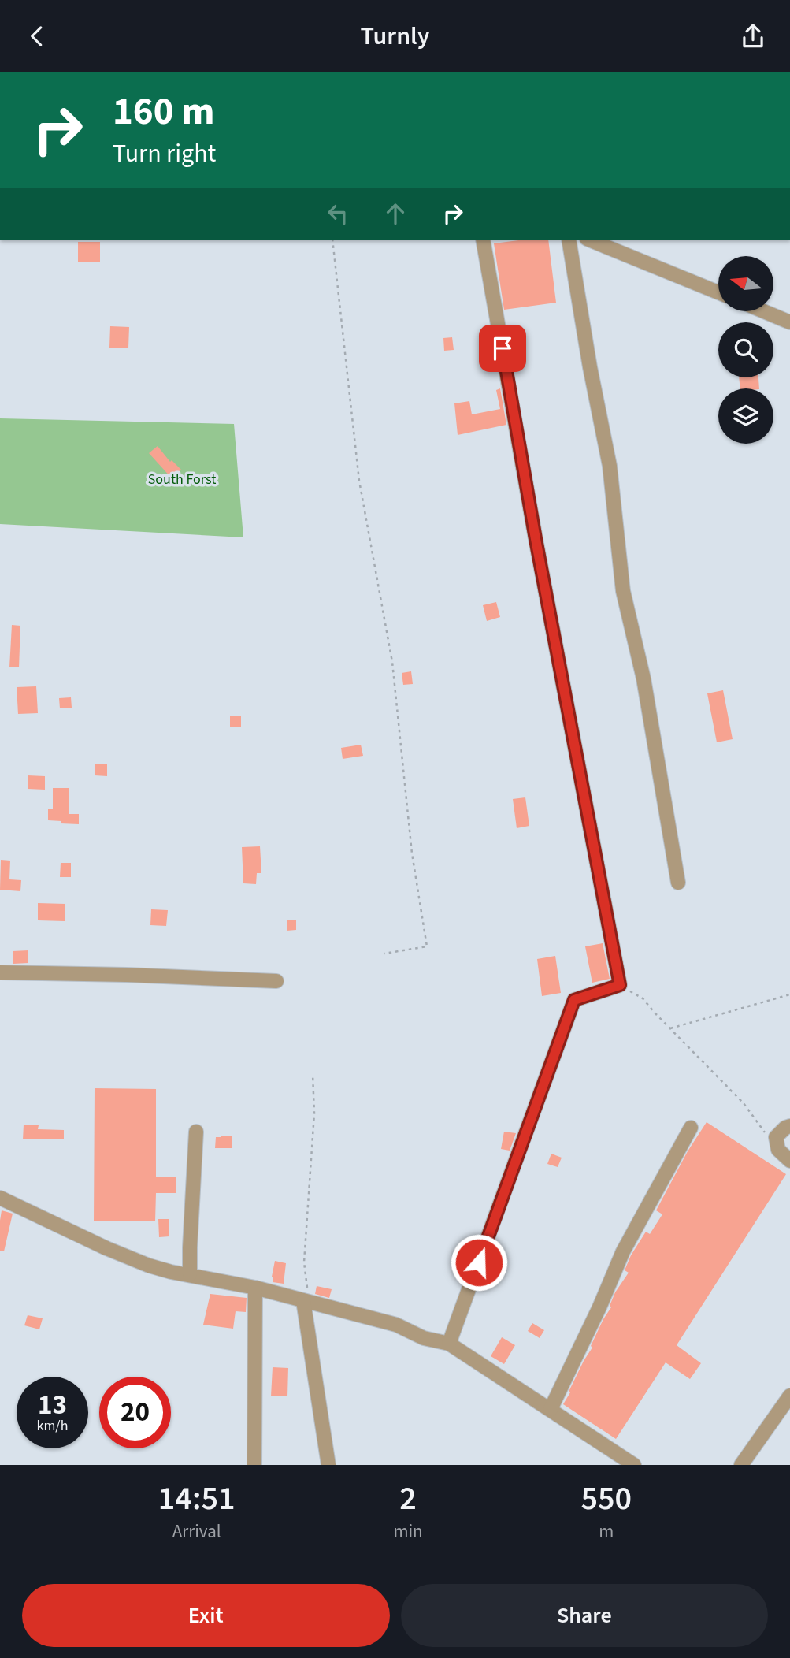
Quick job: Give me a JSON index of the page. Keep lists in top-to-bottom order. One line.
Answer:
{"parks":["South Forst"],"north":"left","page":{"header":"Turnly","turn":["160 m","Turn right"],"speed":"13 km/h","limit":"20","eta":["14:51","Arrival","2","min","550","m"],"buttons":["Exit","Share"]}}
